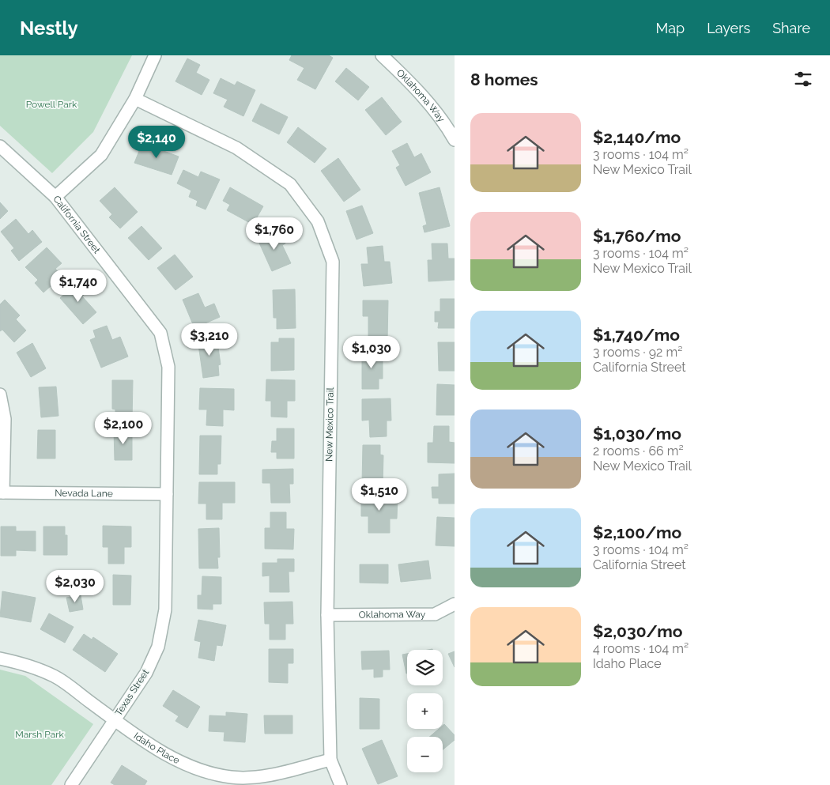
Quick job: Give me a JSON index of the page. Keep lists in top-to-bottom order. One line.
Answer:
{"streets":{"street":["Oklahoma Way","California Street","New Mexico Trail","Nevada Lane","Texas Street","Idaho Place"]},"crossings":[["Oklahoma Way","New Mexico Trail"],["California Street","Nevada Lane"],["California Street","Texas Street"],["New Mexico Trail","Idaho Place"],["Nevada Lane","Texas Street"],["Texas Street","Idaho Place"]],"parks":["Powell Park","Marsh Park"],"page":{"header":"Nestly","nav":["Map","Layers","Share"],"heading":"8 homes","list":[{"name":"$2,140/mo","note":"3 rooms · 104 m² · New Mexico Trail"},{"name":"$1,760/mo","note":"3 rooms · 104 m² · New Mexico Trail"},{"name":"$1,740/mo","note":"3 rooms · 92 m² · California Street"},{"name":"$1,030/mo","note":"2 rooms · 66 m² · New Mexico Trail"},{"name":"$2,100/mo","note":"3 rooms · 104 m² · California Street"},{"name":"$2,030/mo","note":"4 rooms · 104 m² · Idaho Place"}],"price":["$2,140","$1,760","$1,740","$3,210","$1,030","$2,100","$1,510","$2,030"],"map_buttons":["+","−"]}}
